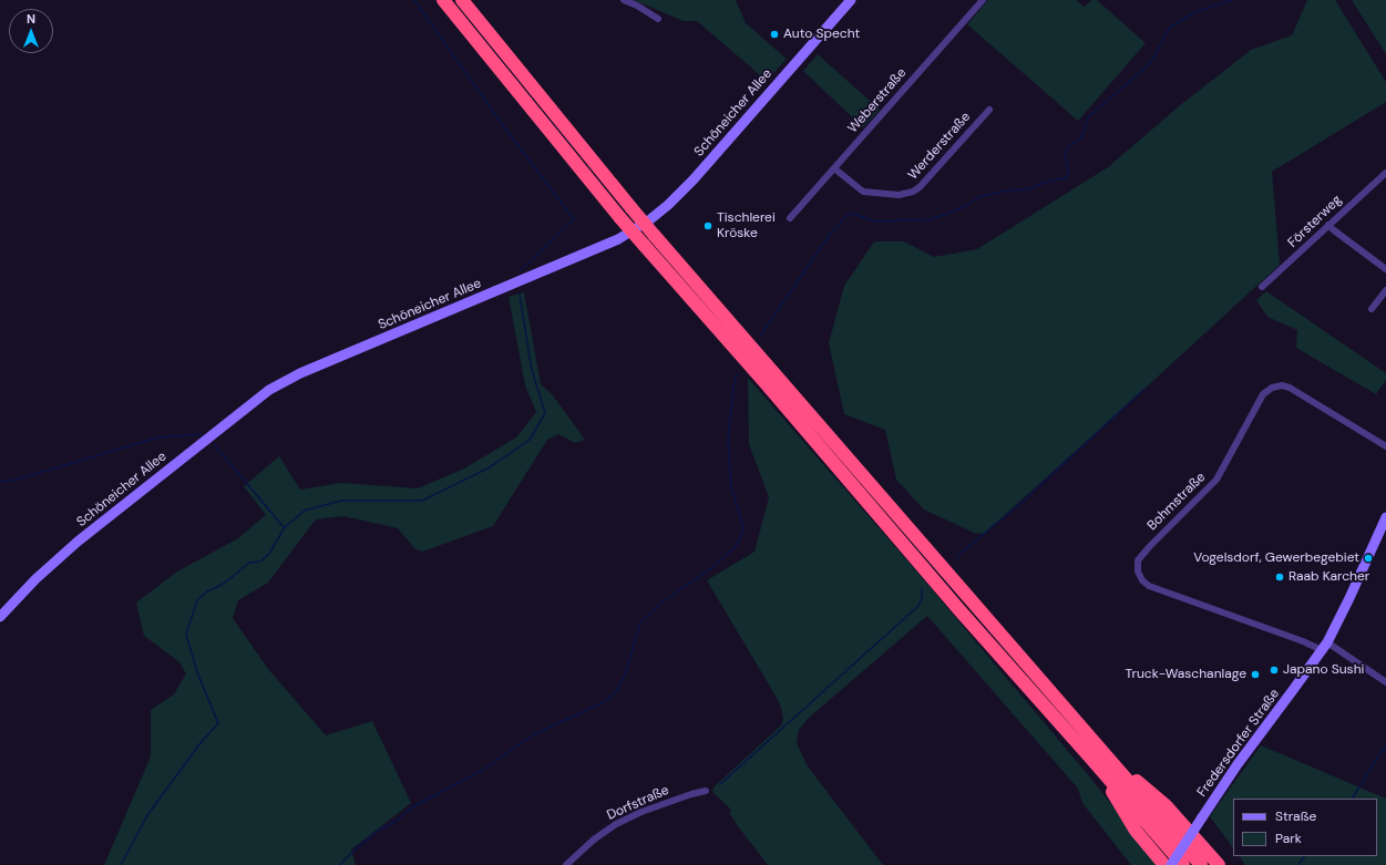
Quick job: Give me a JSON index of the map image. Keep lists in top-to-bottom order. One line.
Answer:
{"streets":{"street":["Weberstraße","Schöneicher Allee","Werderstraße","Försterweg","Bohmstraße","Fredersdorfer Straße","Dorfstraße"]},"crossings":[["Weberstraße","Werderstraße"],["Bohmstraße","Fredersdorfer Straße"]],"places":["Auto Specht","Tischlerei Kröske","Vogelsdorf, Gewerbegebiet","Raab Karcher","Japano Sushi","Truck-Waschanlage"],"legend":["Straße","Park"],"north":"top"}
